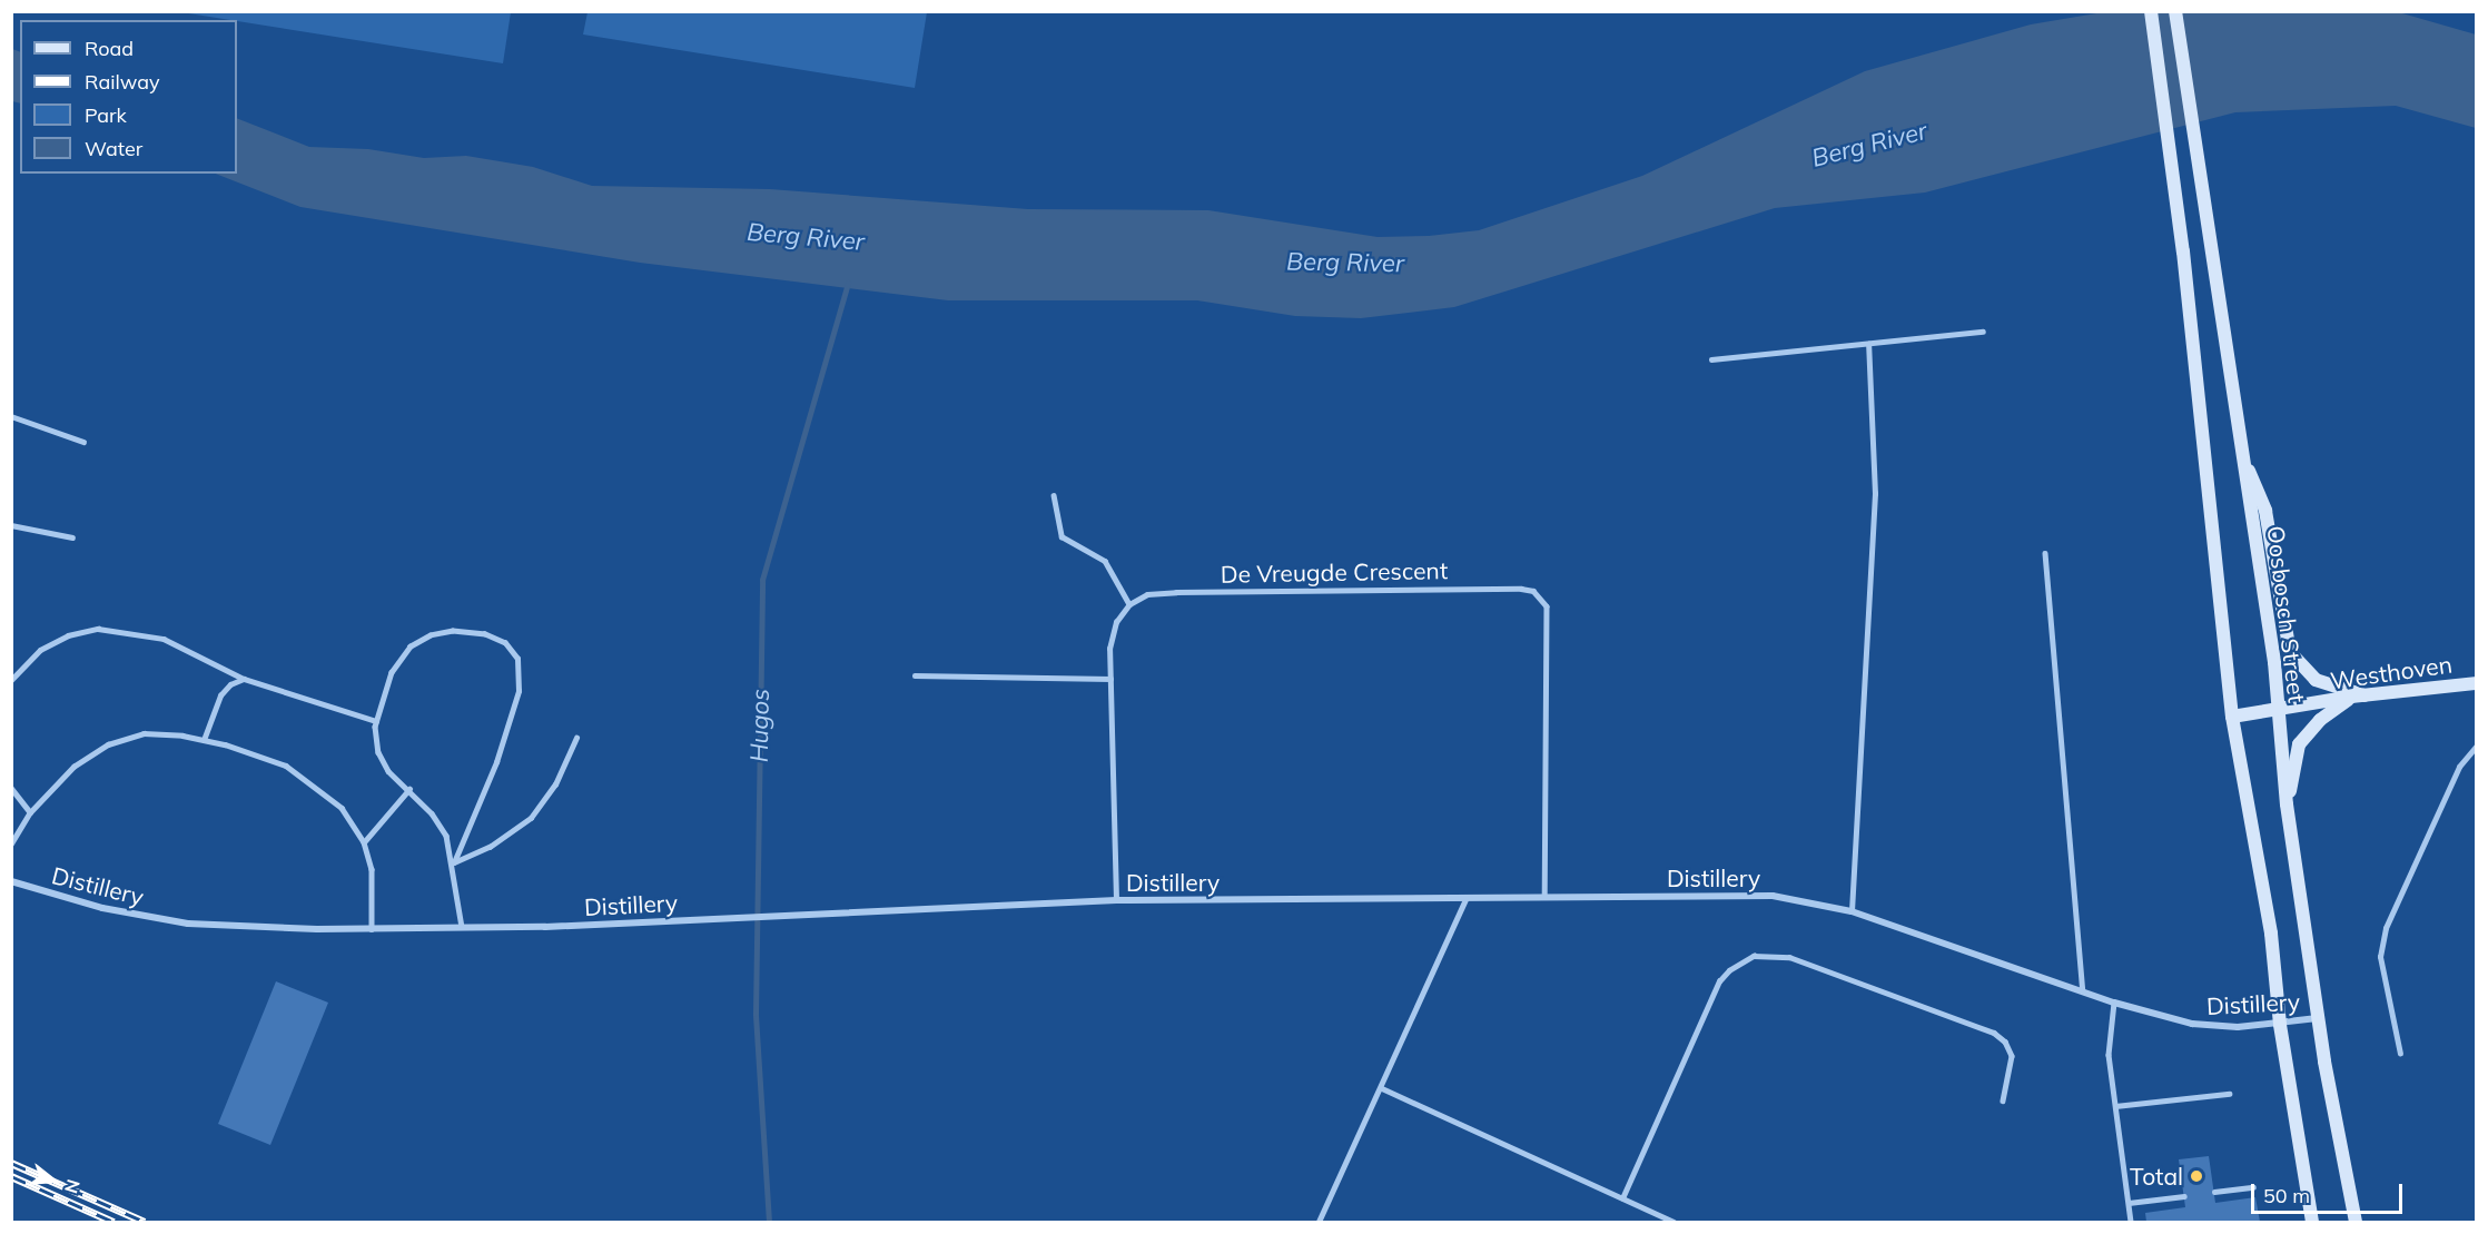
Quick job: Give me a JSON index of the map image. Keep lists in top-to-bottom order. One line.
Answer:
{"streets":{"main road":["Oosbosch Street","Westhoven"],"street":["Distillery"],"lane":["De Vreugde Crescent"]},"crossings":[["De Vreugde Crescent","Distillery"],["Oosbosch Street","Westhoven"],["Oosbosch Street","Distillery"]],"water":["Berg River","Hugos"],"places":["Total"],"legend":["Road","Railway","Park","Water"],"scale_bar":"50 m","north":"right"}
